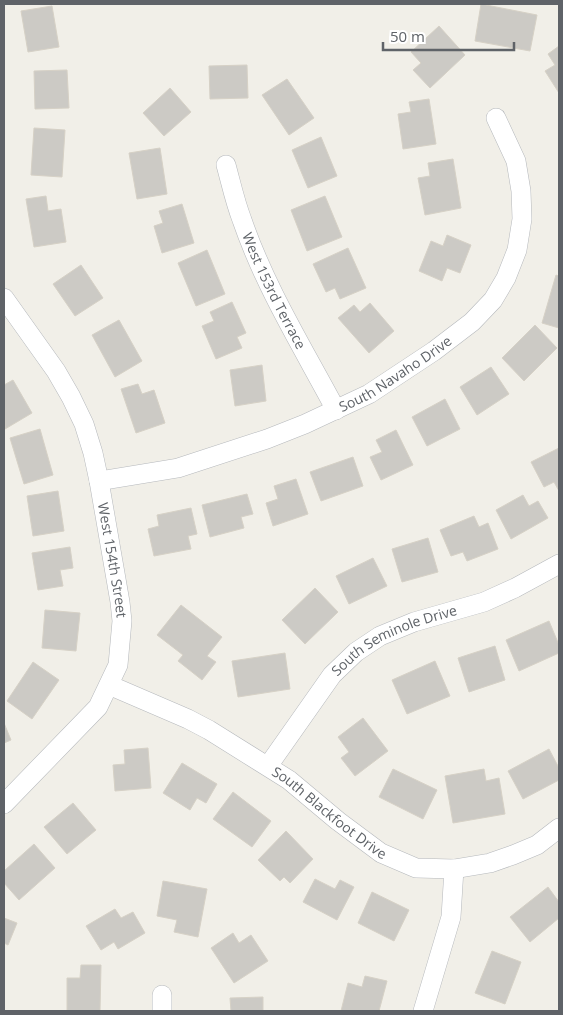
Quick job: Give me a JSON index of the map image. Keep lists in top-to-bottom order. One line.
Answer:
{"streets":{"street":["West 153rd Terrace","South Navaho Drive","West 154th Street","South Seminole Drive","South Blackfoot Drive"]},"crossings":[["West 153rd Terrace","South Navaho Drive"],["South Navaho Drive","West 154th Street"],["West 154th Street","South Blackfoot Drive"],["South Seminole Drive","South Blackfoot Drive"]],"scale_bar":"50 m"}
